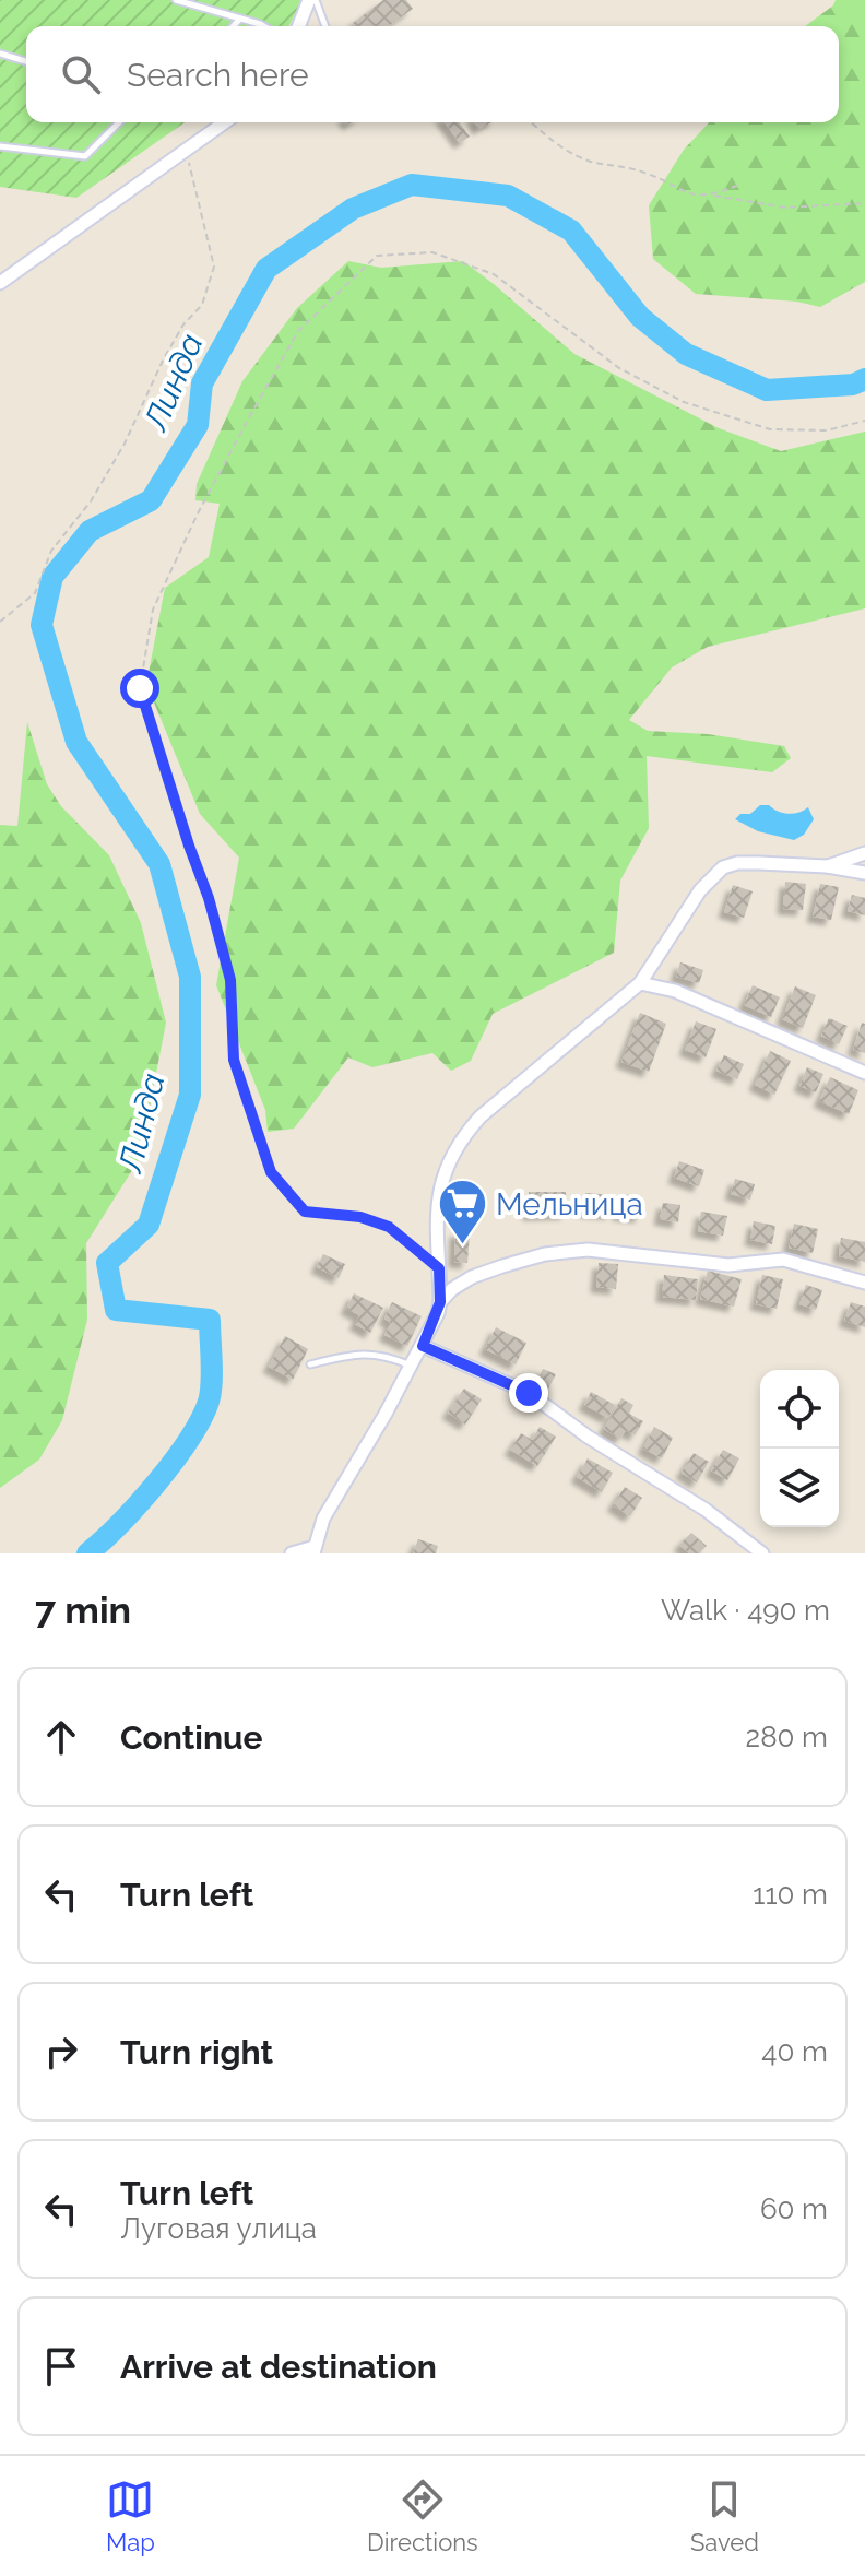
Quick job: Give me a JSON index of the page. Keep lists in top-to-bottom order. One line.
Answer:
{"water":["Линда"],"places":{"supermarket":["Мельница"]},"page":{"search":"Search here","heading":["7 min","Walk · 490 m"],"list":[["Continue","280 m"],["Turn left","110 m"],["Turn right","40 m"],["Turn left","Луговая улица","60 m"],"Arrive at destination"],"nav":["Map","Directions","Saved"]}}
